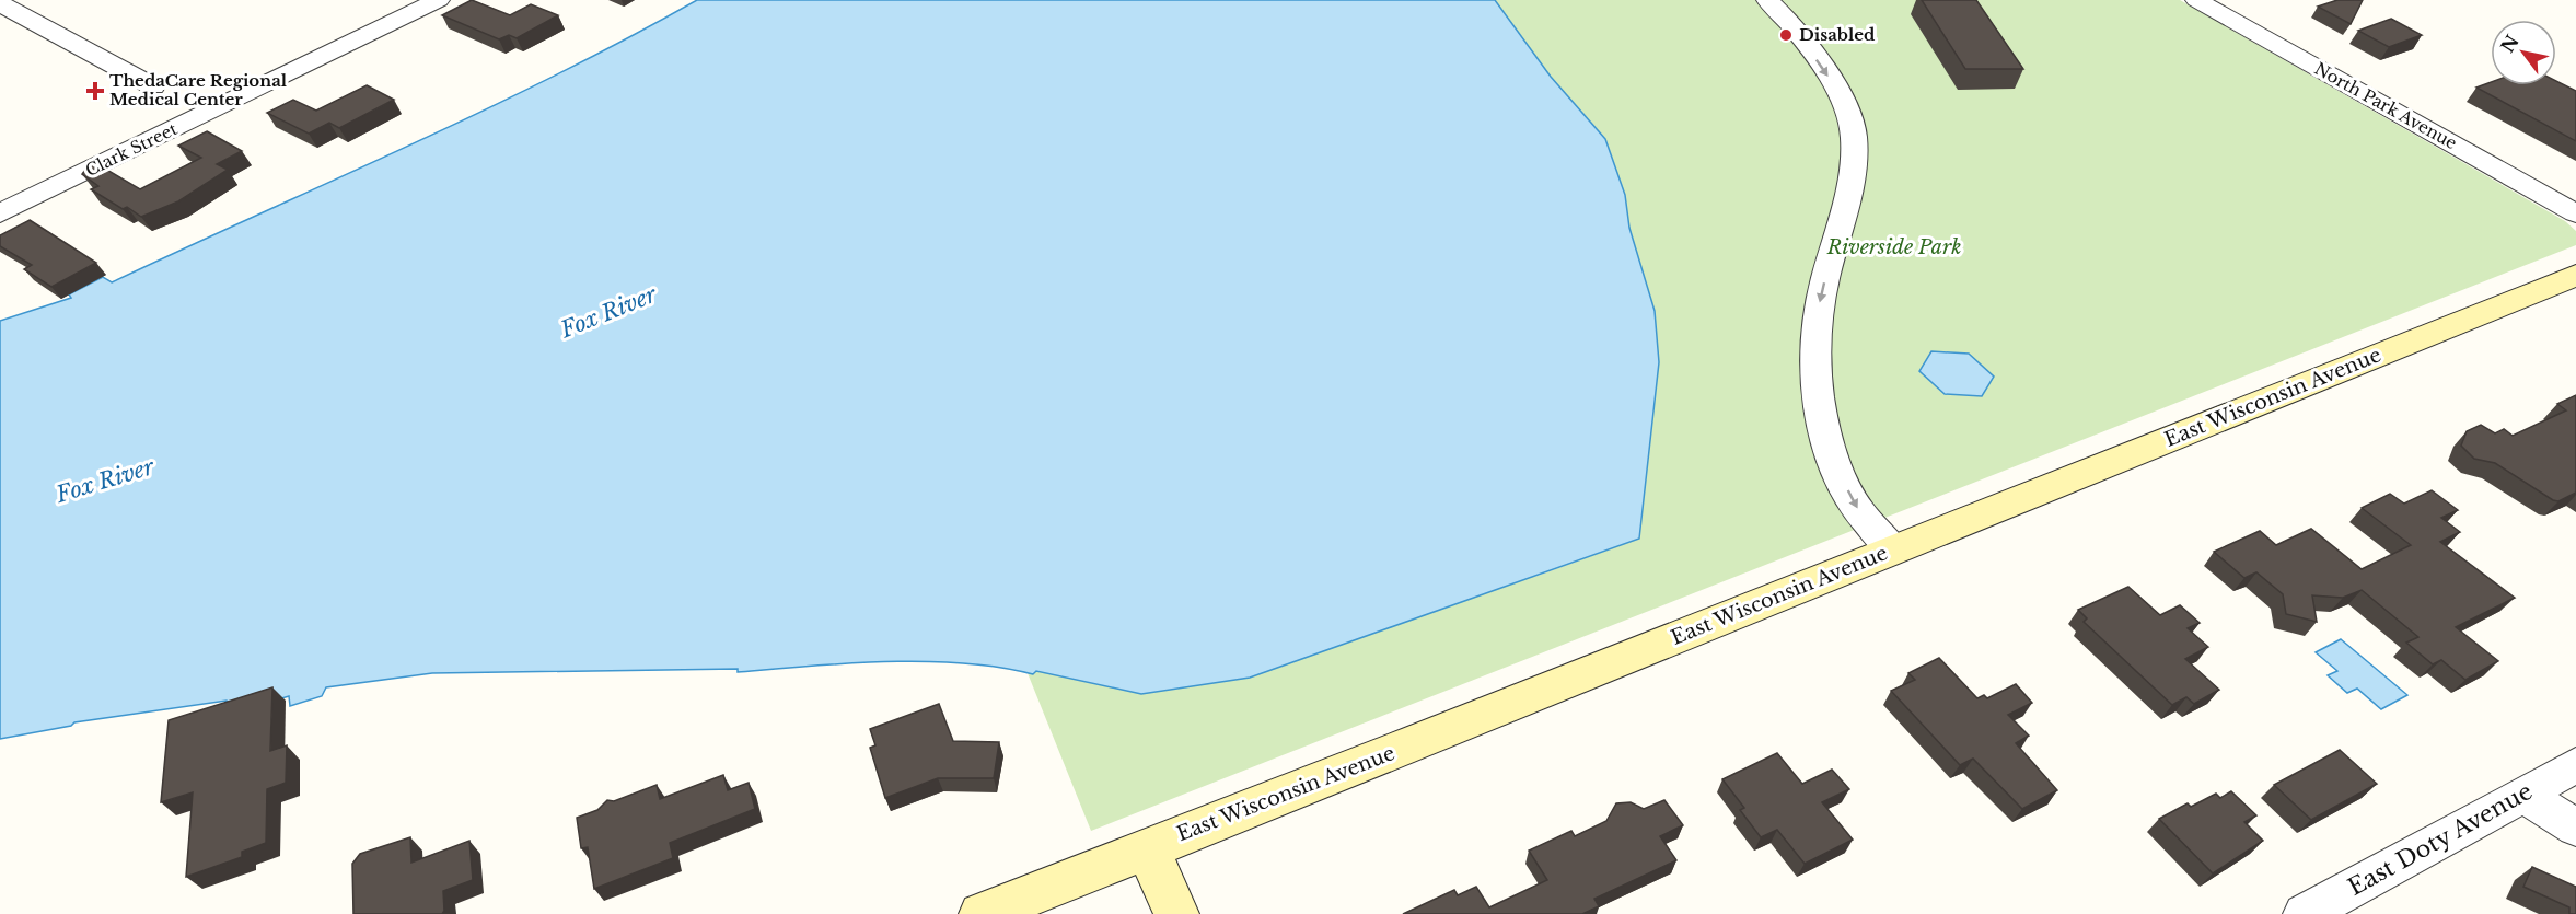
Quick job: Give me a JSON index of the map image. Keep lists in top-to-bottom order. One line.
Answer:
{"streets":{"main road":["East Wisconsin Avenue"],"street":["North Park Avenue","Clark Street","East Doty Avenue"]},"water":["Fox River"],"parks":["Riverside Park"],"places":{"other":["Disabled"],"health":["ThedaCare Regional Medical Center"]},"north":"top left"}
